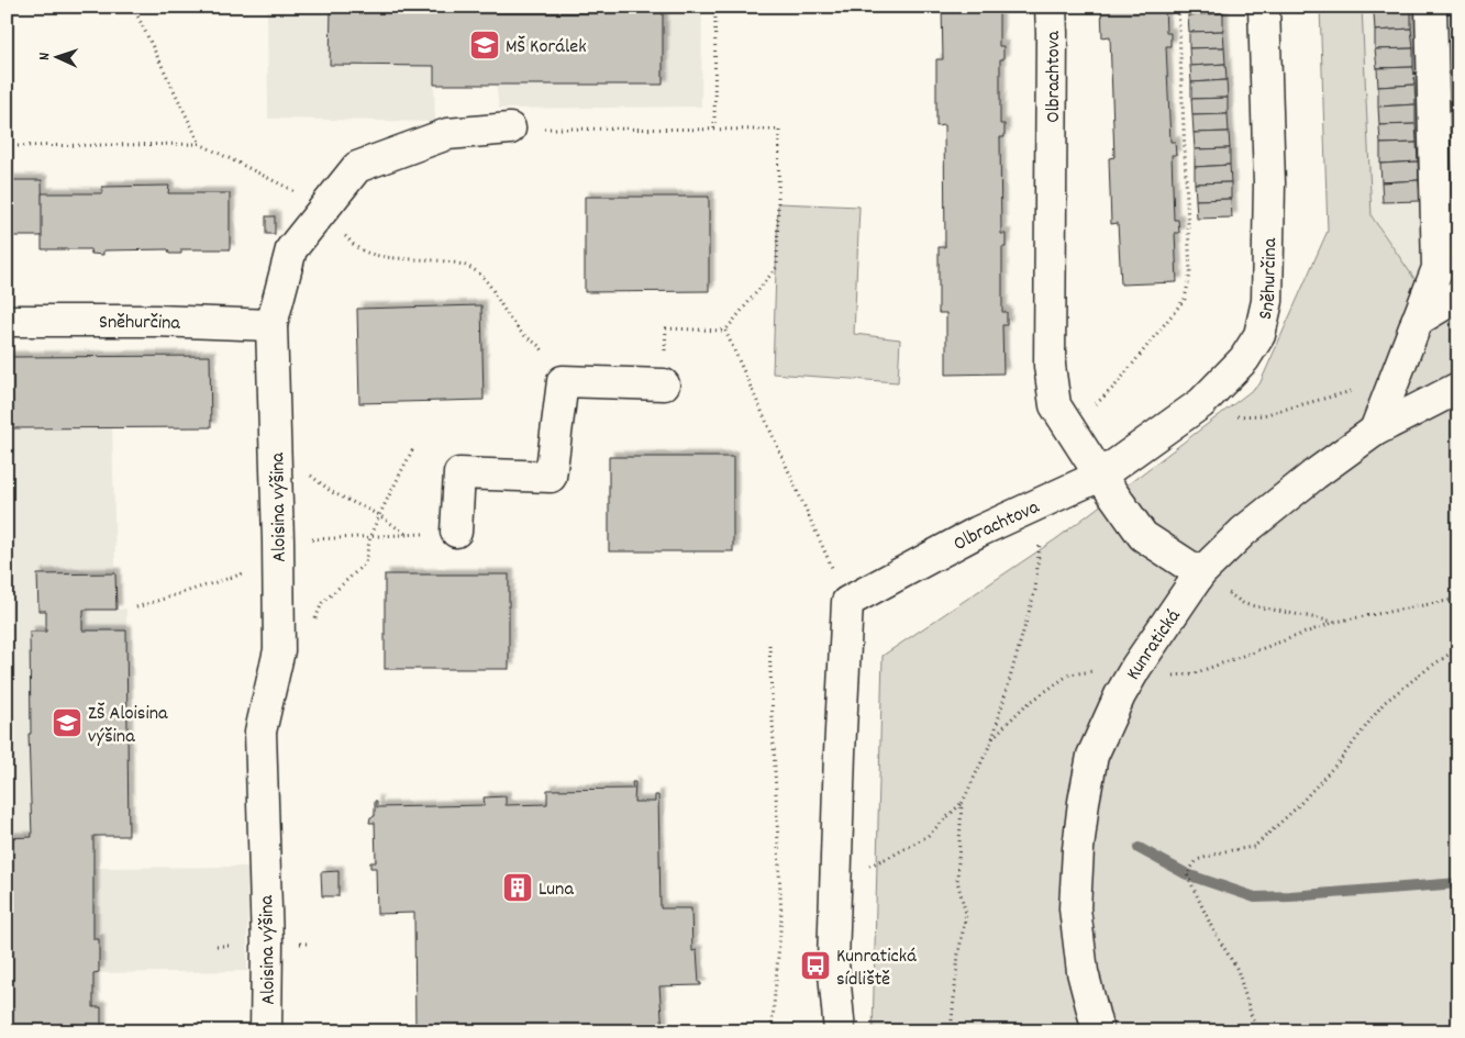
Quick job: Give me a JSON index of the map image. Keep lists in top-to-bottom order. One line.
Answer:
{"streets":{"street":["Olbrachtova","Sněhurčina","Aloisina výšina","Kunratická"]},"crossings":[["Olbrachtova","Sněhurčina"],["Sněhurčina","Aloisina výšina"]],"places":{"school or university":["MŠ Korálek","ZŠ Aloisina výšina"],"building":["Luna"],"bus stop":["Kunratická sídliště"]},"north":"left"}
